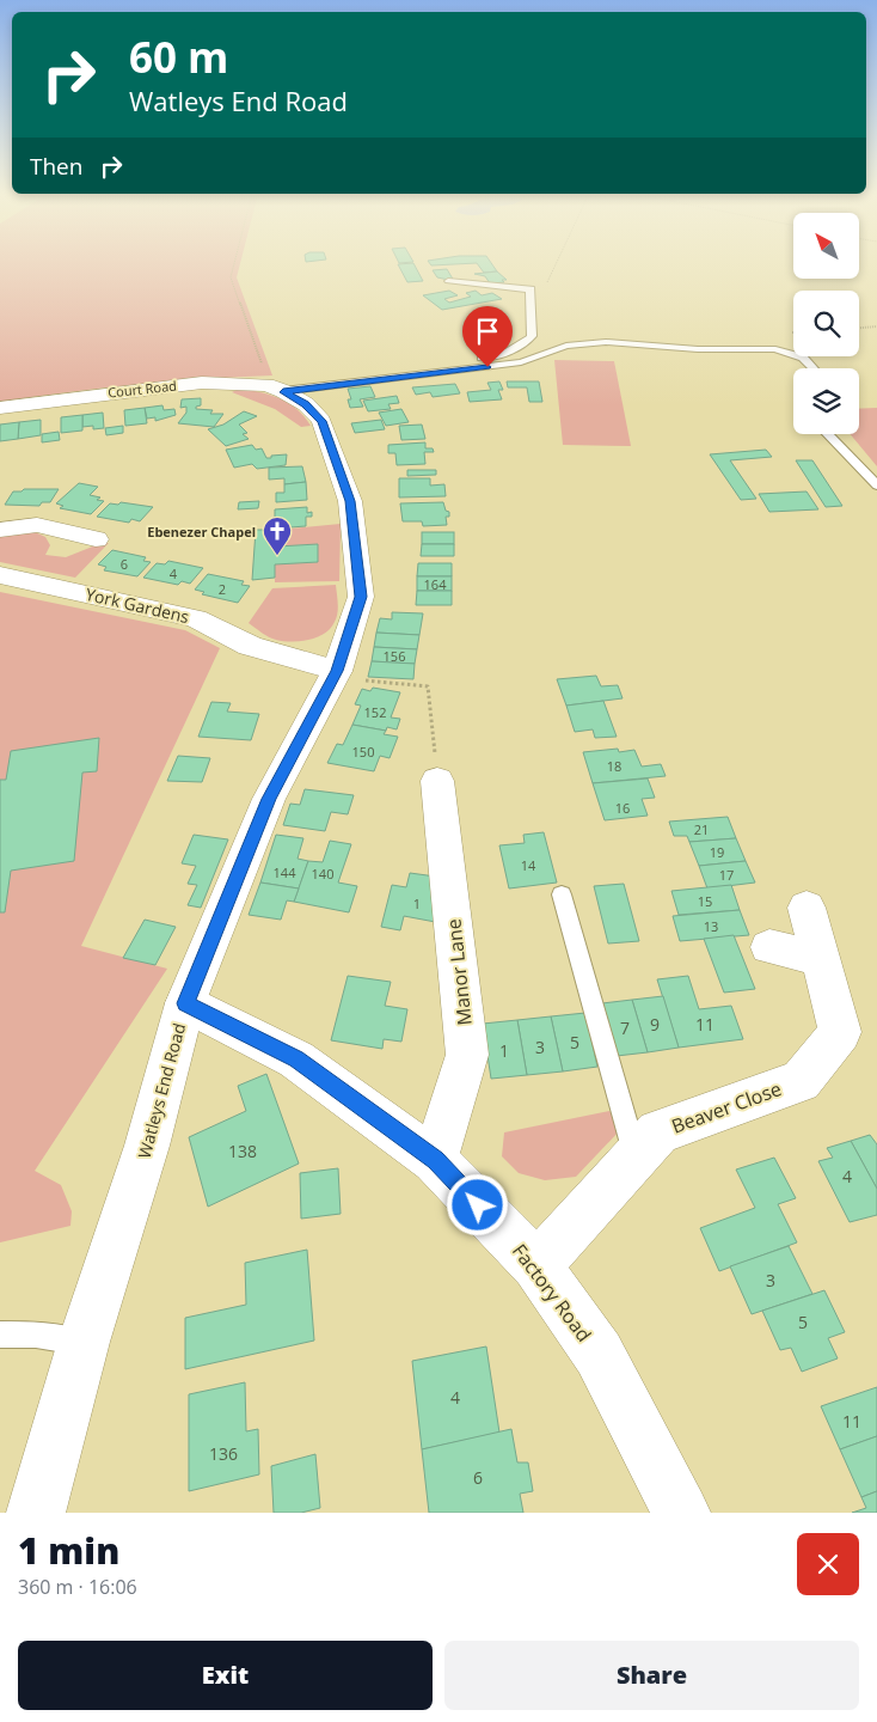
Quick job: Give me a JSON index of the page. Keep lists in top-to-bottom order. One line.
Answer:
{"streets":{"street":["Court Road","York Gardens","Manor Lane","Watleys End Road","Beaver Close","Factory Road"]},"crossings":[["Court Road","Watleys End Road"],["York Gardens","Watleys End Road"],["Manor Lane","Factory Road"],["Watleys End Road","Factory Road"],["Beaver Close","Factory Road"]],"places":{"church":["Ebenezer Chapel"]},"house_numbers":["6","4","164","2","156","152","150","18","16","21","19","14","144","140","17","15","1","13","9","11","7","5","3","1","138","4","3","5","4","11","136","6"],"north":"top left","page":{"turn":["60 m","Watleys End Road"],"then":"Then","heading":["1 min","360 m · 16:06"],"buttons":["Exit","Share"]}}
